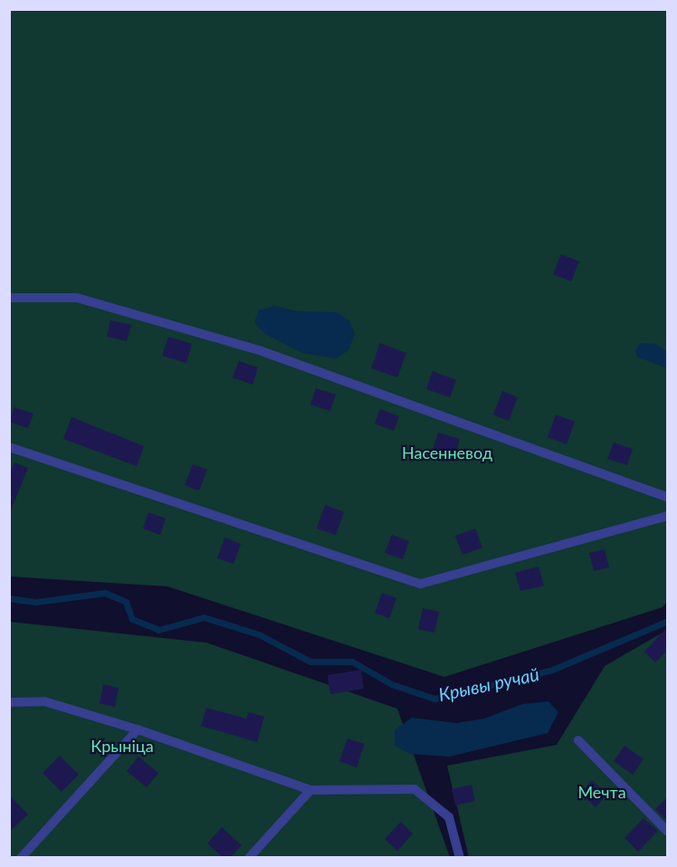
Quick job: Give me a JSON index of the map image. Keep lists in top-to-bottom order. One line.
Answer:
{"water":["Крывы ручай"],"parks":["Насенневод","Крыніца","Мечта"]}
